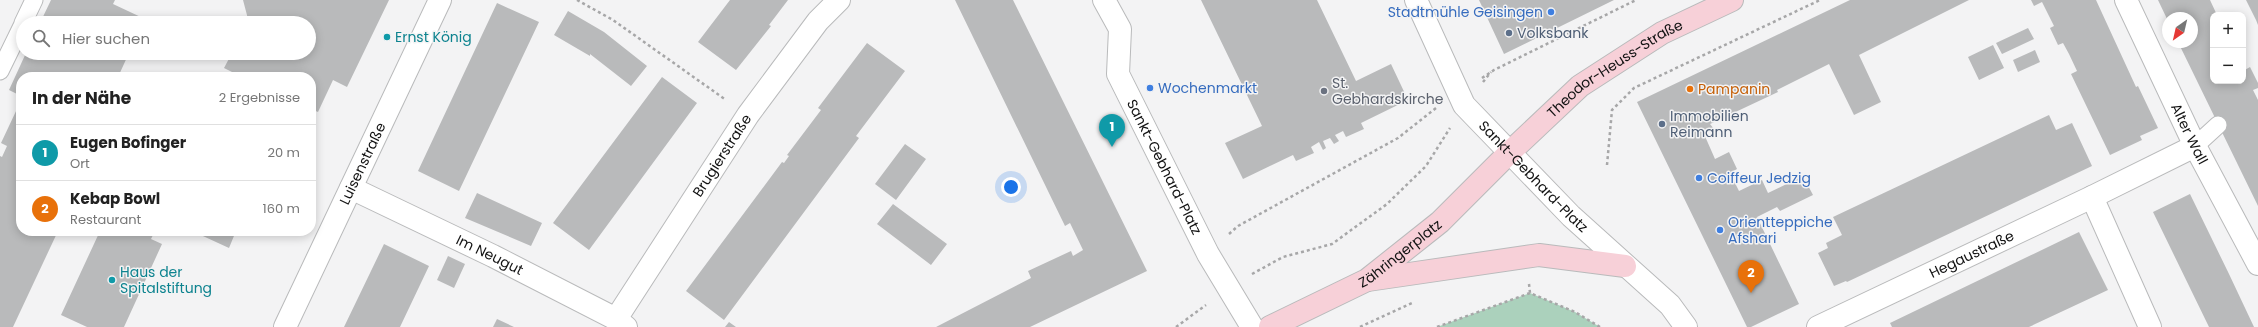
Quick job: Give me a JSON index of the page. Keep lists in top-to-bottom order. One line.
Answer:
{"streets":{"main road":["Theodor-Heuss-Straße","Zähringerplatz"],"street":["Alter Wall","Brugierstraße","Luisenstraße","Sankt-Gebhard-Platz","Hegaustraße","Im Neugut"]},"crossings":[["Theodor-Heuss-Straße","Sankt-Gebhard-Platz"],["Theodor-Heuss-Straße","Zähringerplatz"],["Alter Wall","Hegaustraße"],["Brugierstraße","Im Neugut"],["Luisenstraße","Im Neugut"],["Sankt-Gebhard-Platz","Zähringerplatz"]],"places":["Stadtmühle Geisingen","Volksbank","Ernst König","Wochenmarkt","Pampanin","St. Gebhardskirche","Immobilien Reimann","Coiffeur Jedzig","Orientteppiche Afshari","Haus der Spitalstiftung"],"north":"bottom left","page":{"map_buttons":["+","−"],"search":"Hier suchen","heading":["In der Nähe","2 Ergebnisse"],"pins":["1","2"],"list":[{"mark":"1","name":"Eugen Bofinger","note":"Ort","value":"20 m"},{"mark":"2","name":"Kebap Bowl","note":"Restaurant","value":"160 m"}]}}
